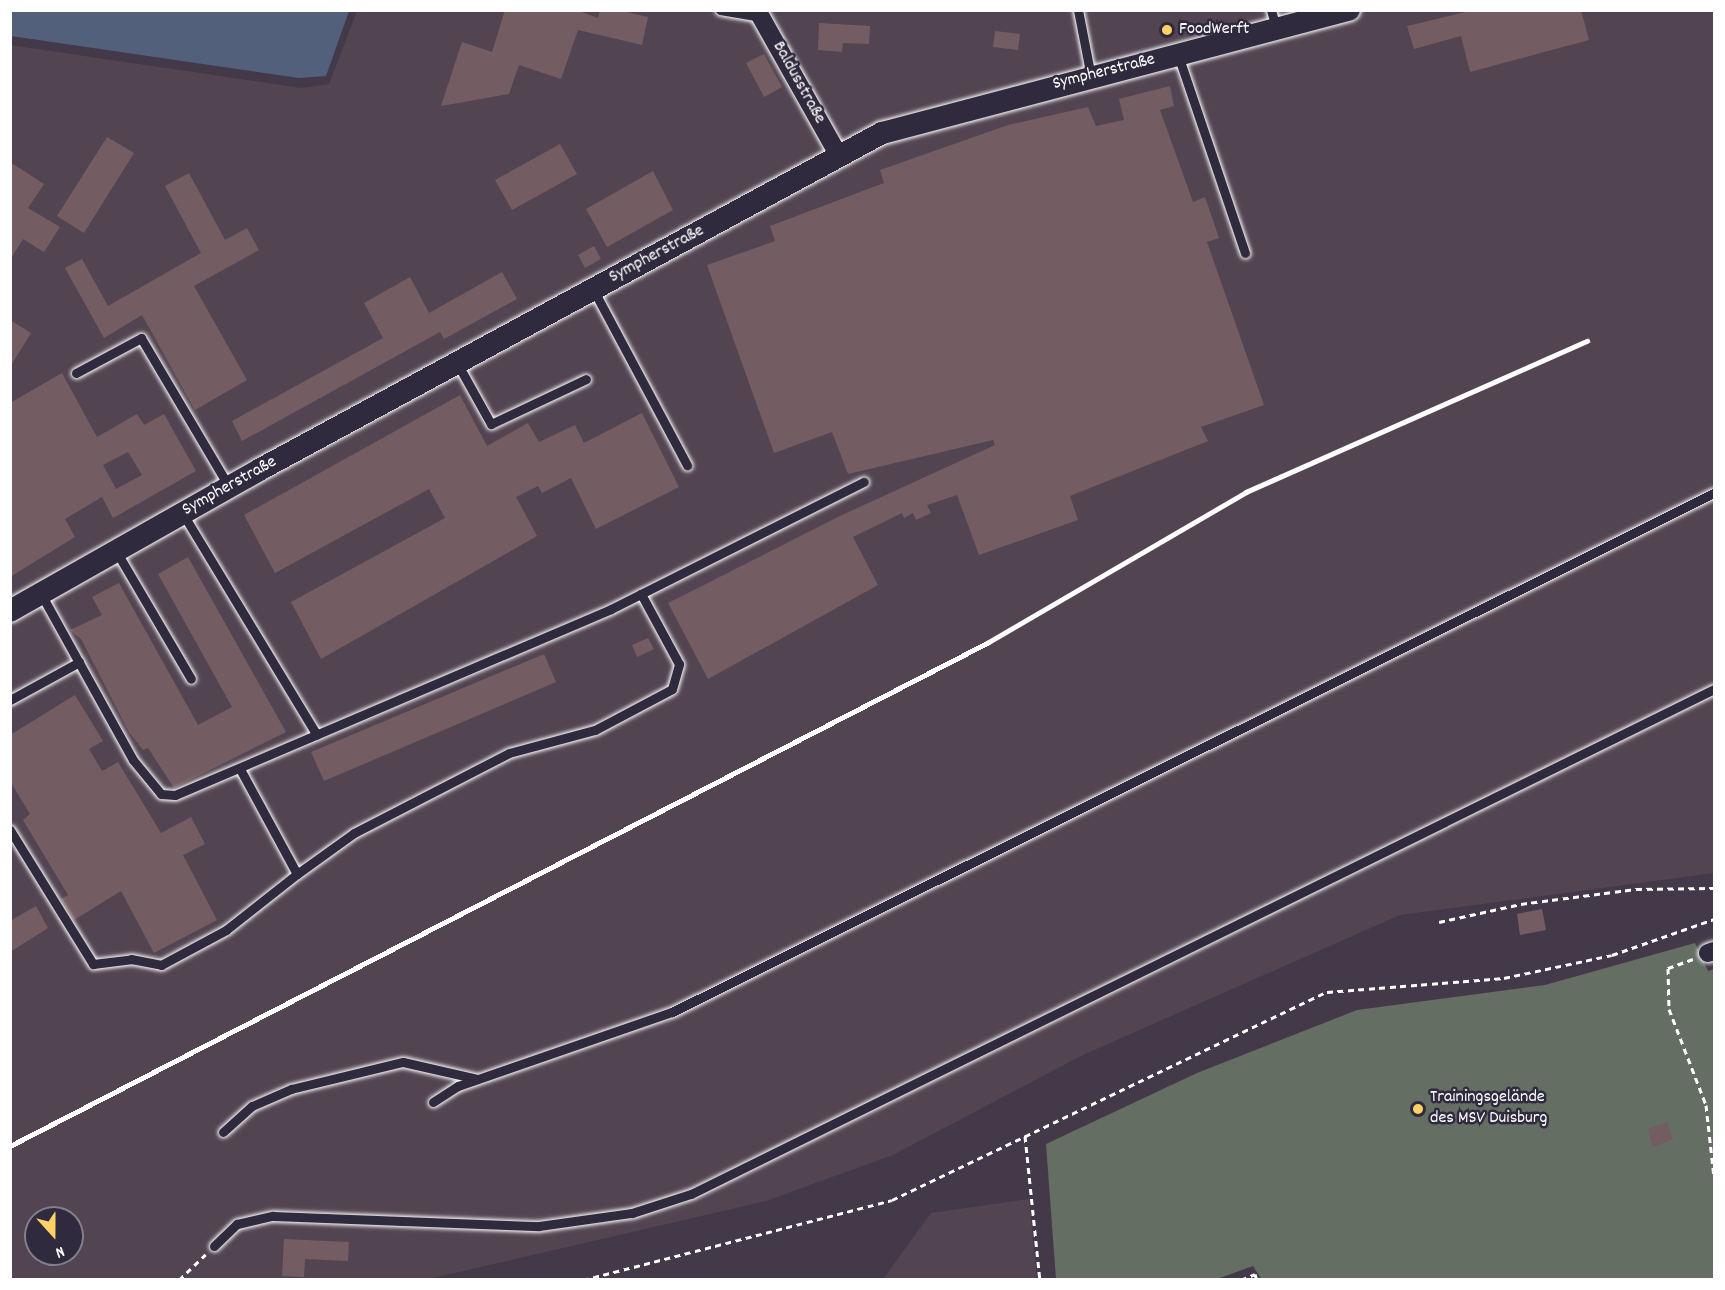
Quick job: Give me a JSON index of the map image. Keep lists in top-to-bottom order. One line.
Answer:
{"streets":{"street":["Sympherstraße","Baldusstraße"]},"crossings":[["Sympherstraße","Baldusstraße"]],"places":["FoodWerft","Trainingsgelände des MSV Duisburg"],"north":"bottom"}
